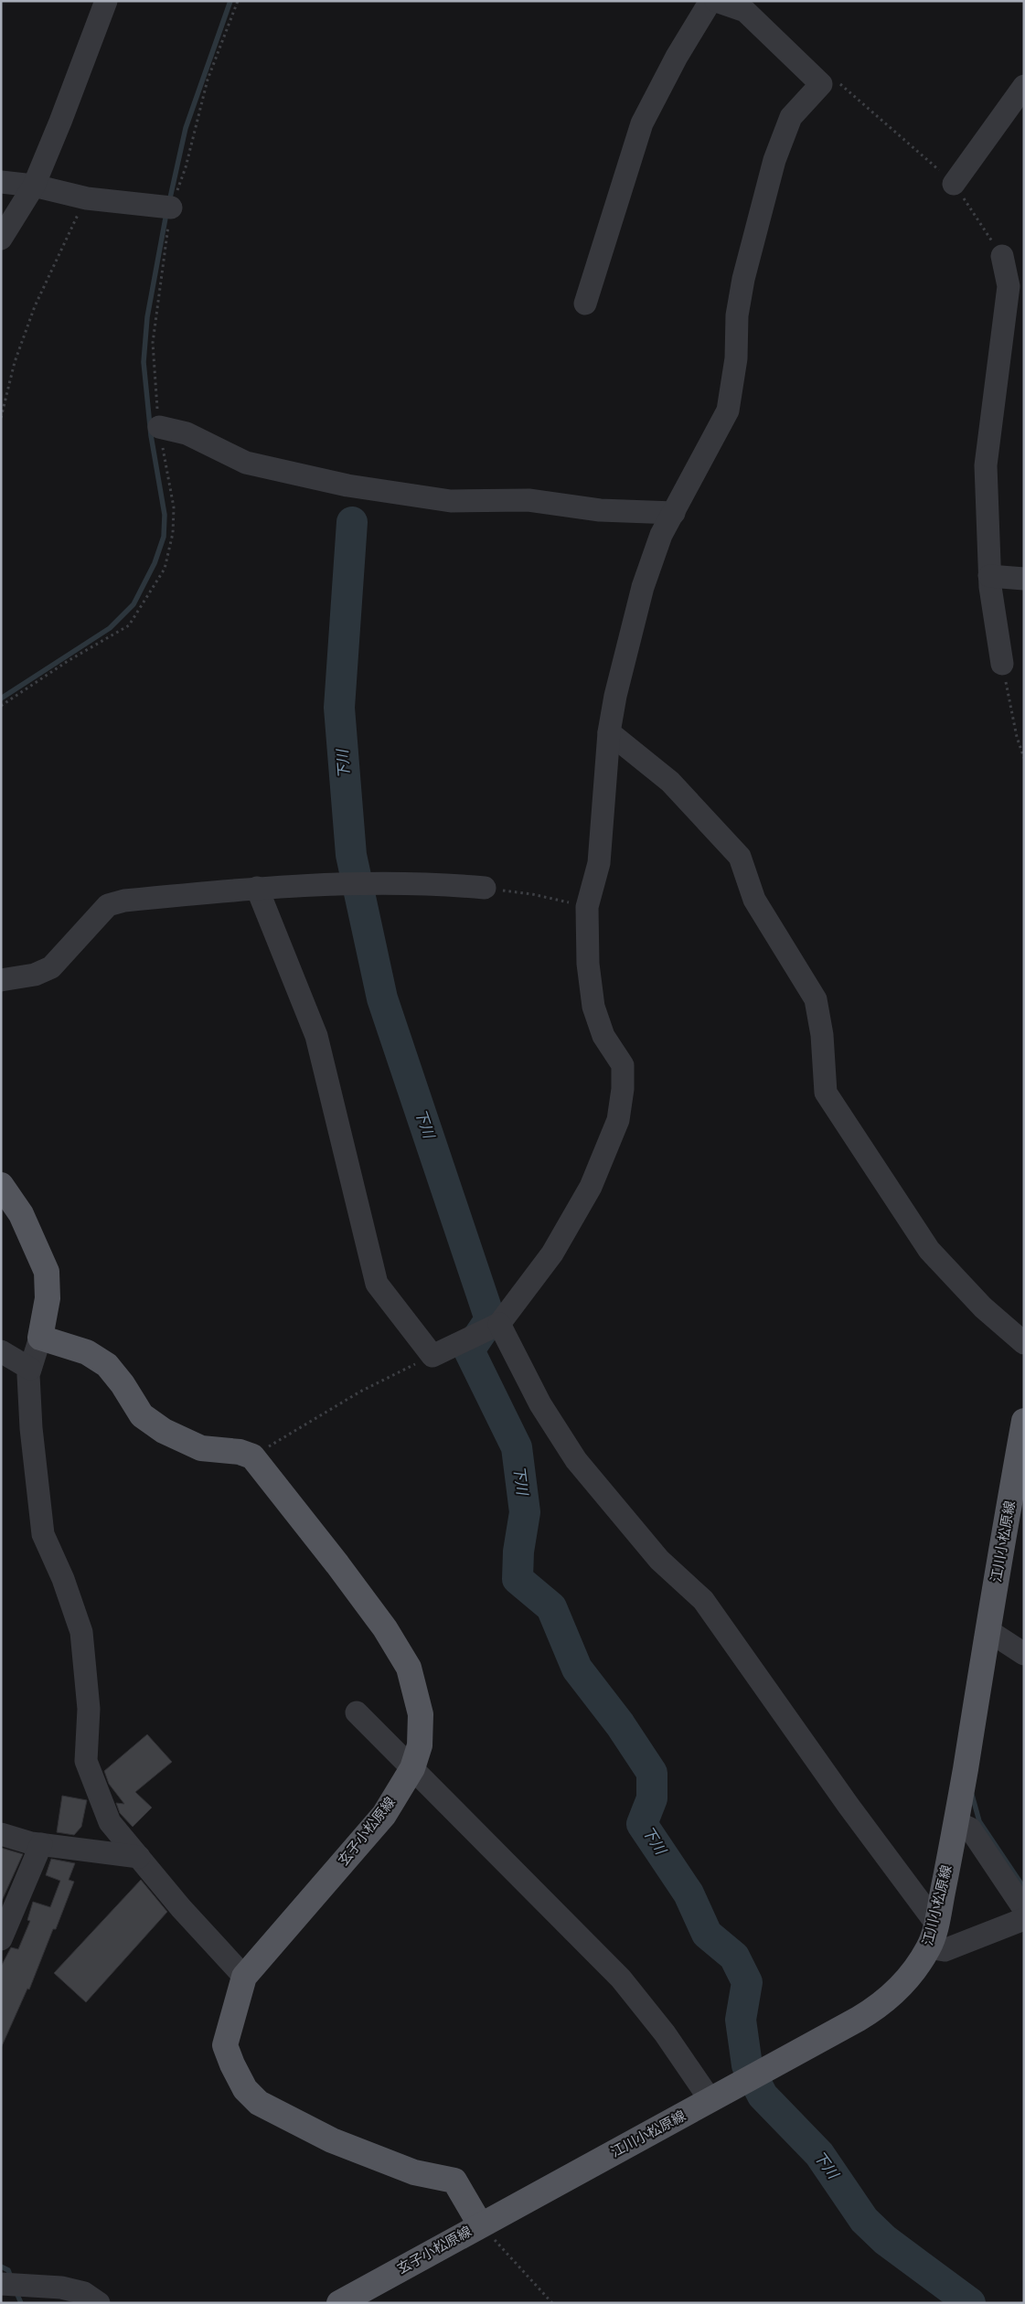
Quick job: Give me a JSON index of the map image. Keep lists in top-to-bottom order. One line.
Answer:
{"streets":{"main road":["江川小松原線","玄子小松原線"]},"crossings":[["江川小松原線","玄子小松原線"]],"water":["下川"]}
